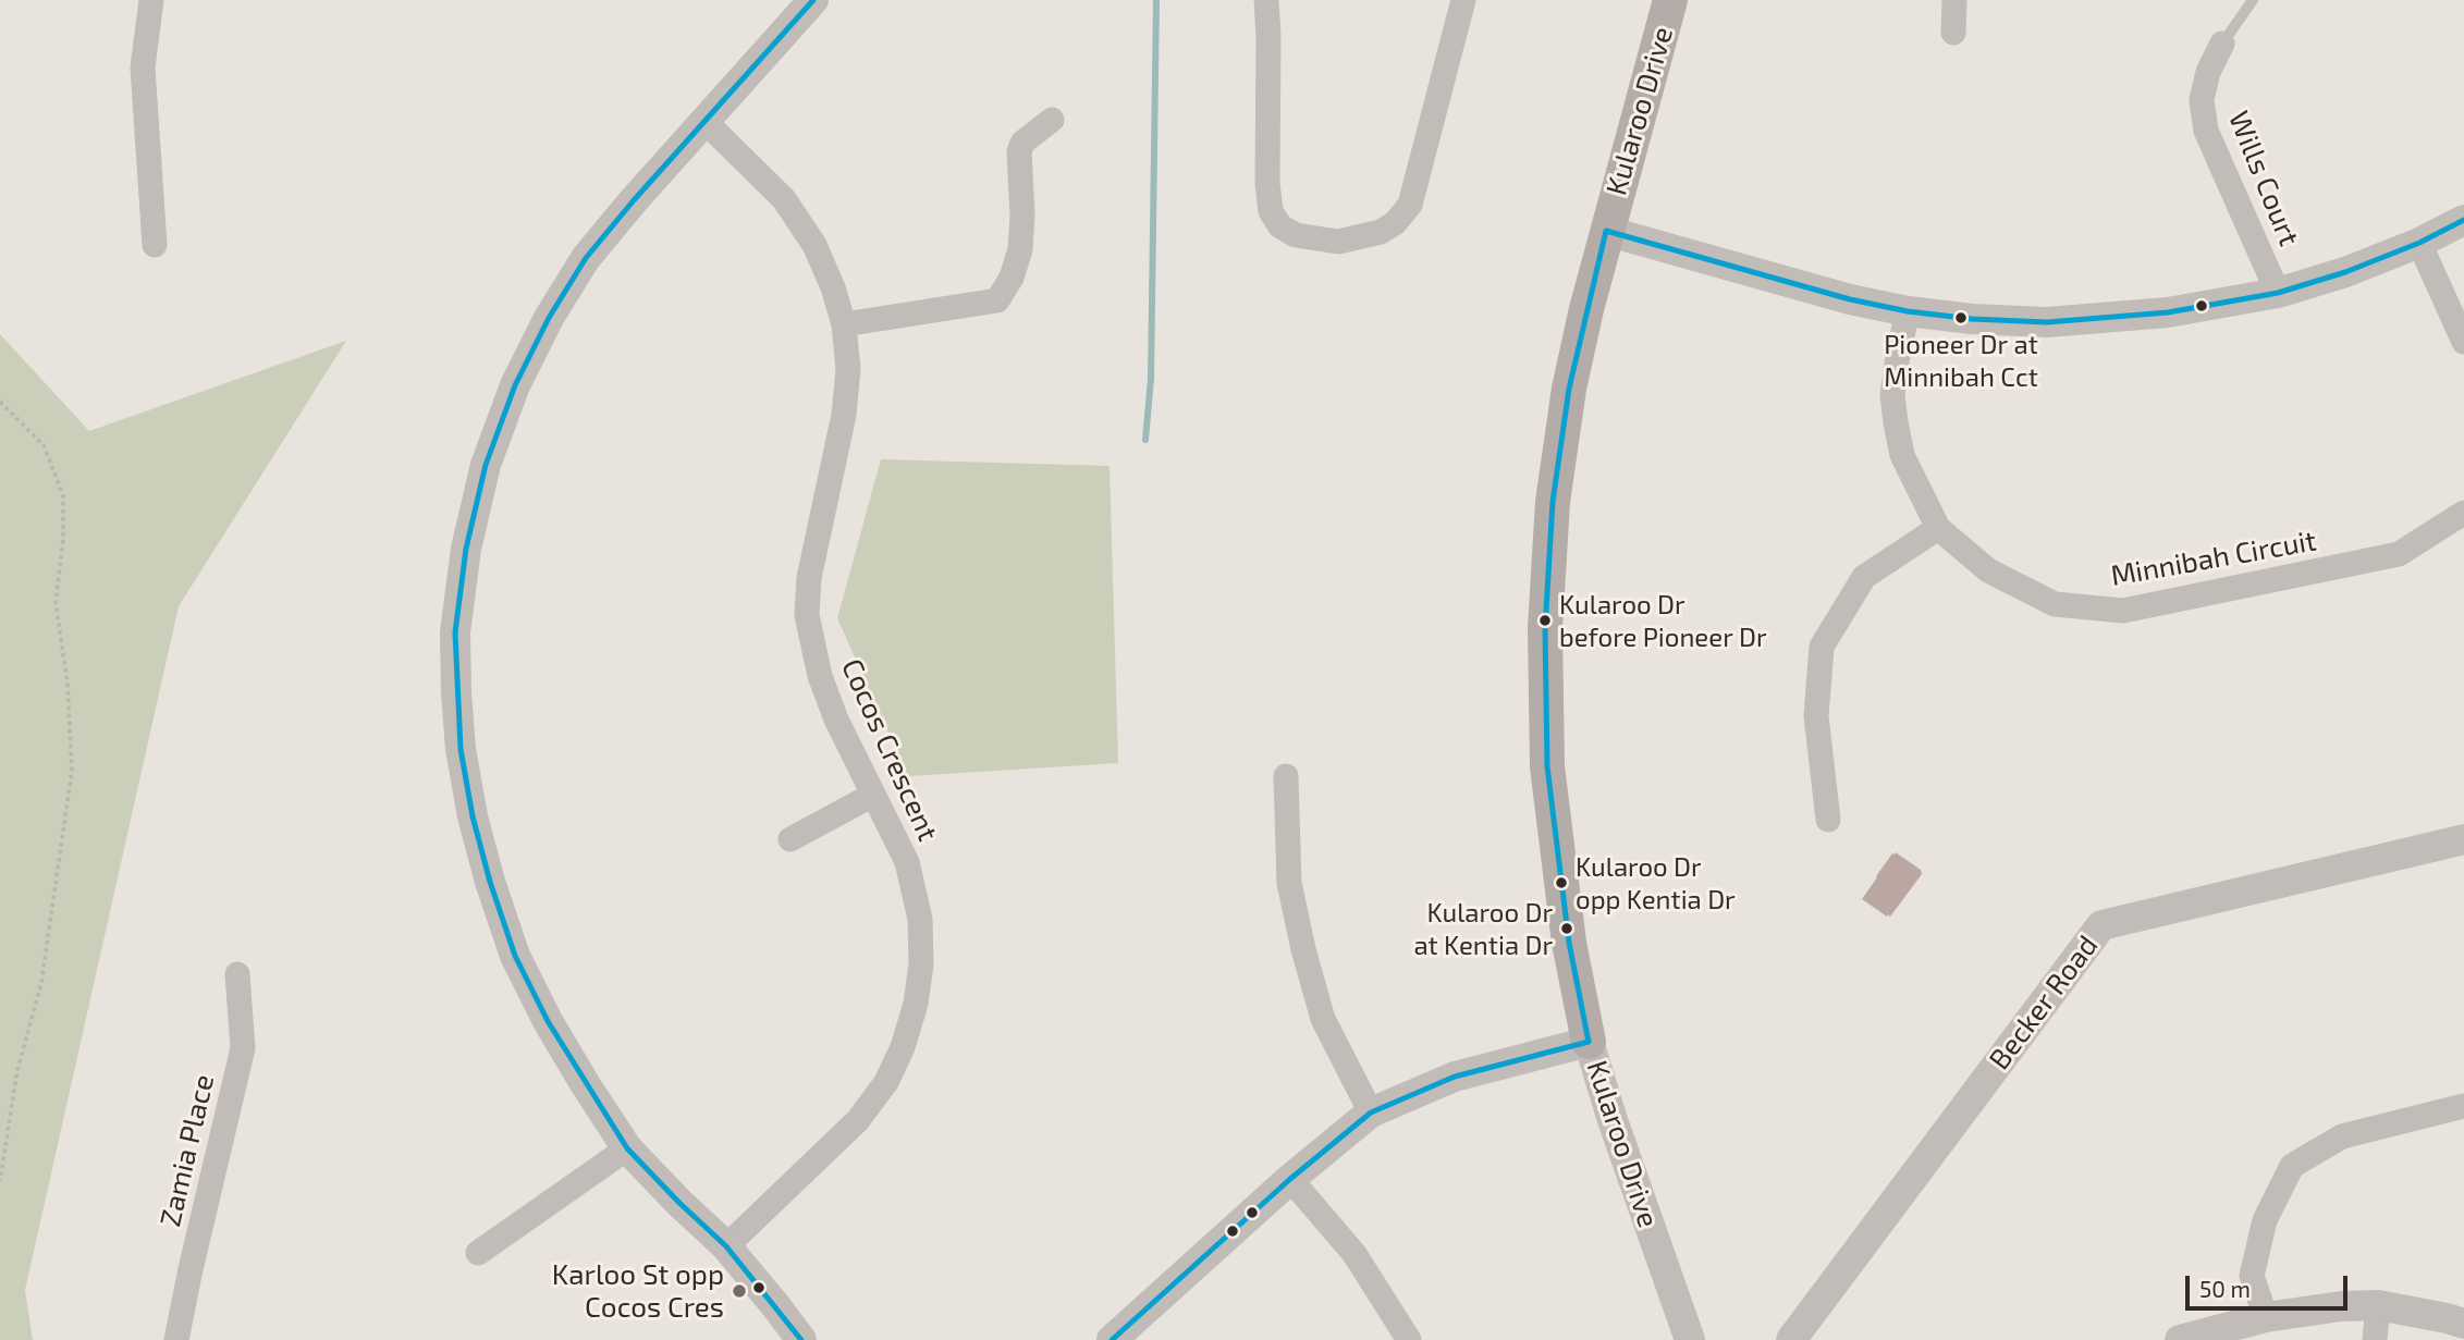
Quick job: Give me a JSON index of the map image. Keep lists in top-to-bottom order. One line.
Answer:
{"streets":{"main road":["Kularoo Drive"],"street":["Wills Court","Minnibah Circuit","Cocos Crescent","Becker Road","Zamia Place"]},"places":["Pioneer Dr at Minnibah Cct","Kularoo Dr before Pioneer Dr","Kularoo Dr opp Kentia Dr","Kularoo Dr at Kentia Dr","Karloo St opp Cocos Cres"],"scale_bar":"50 m"}
